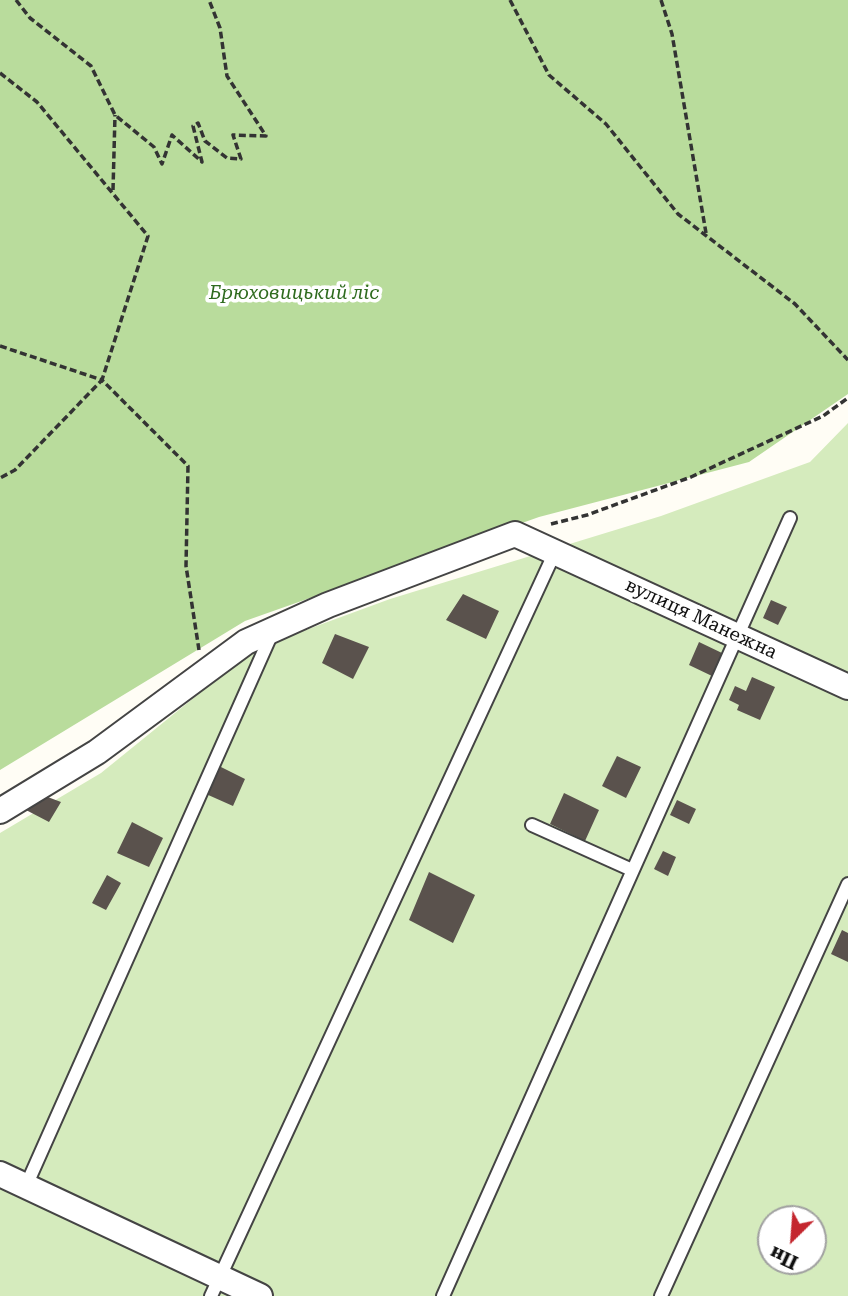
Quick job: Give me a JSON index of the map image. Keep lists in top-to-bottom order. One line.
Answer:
{"streets":{"street":["вулиця Манежна"]},"parks":["Брюховицький ліс"],"north":"bottom left"}
